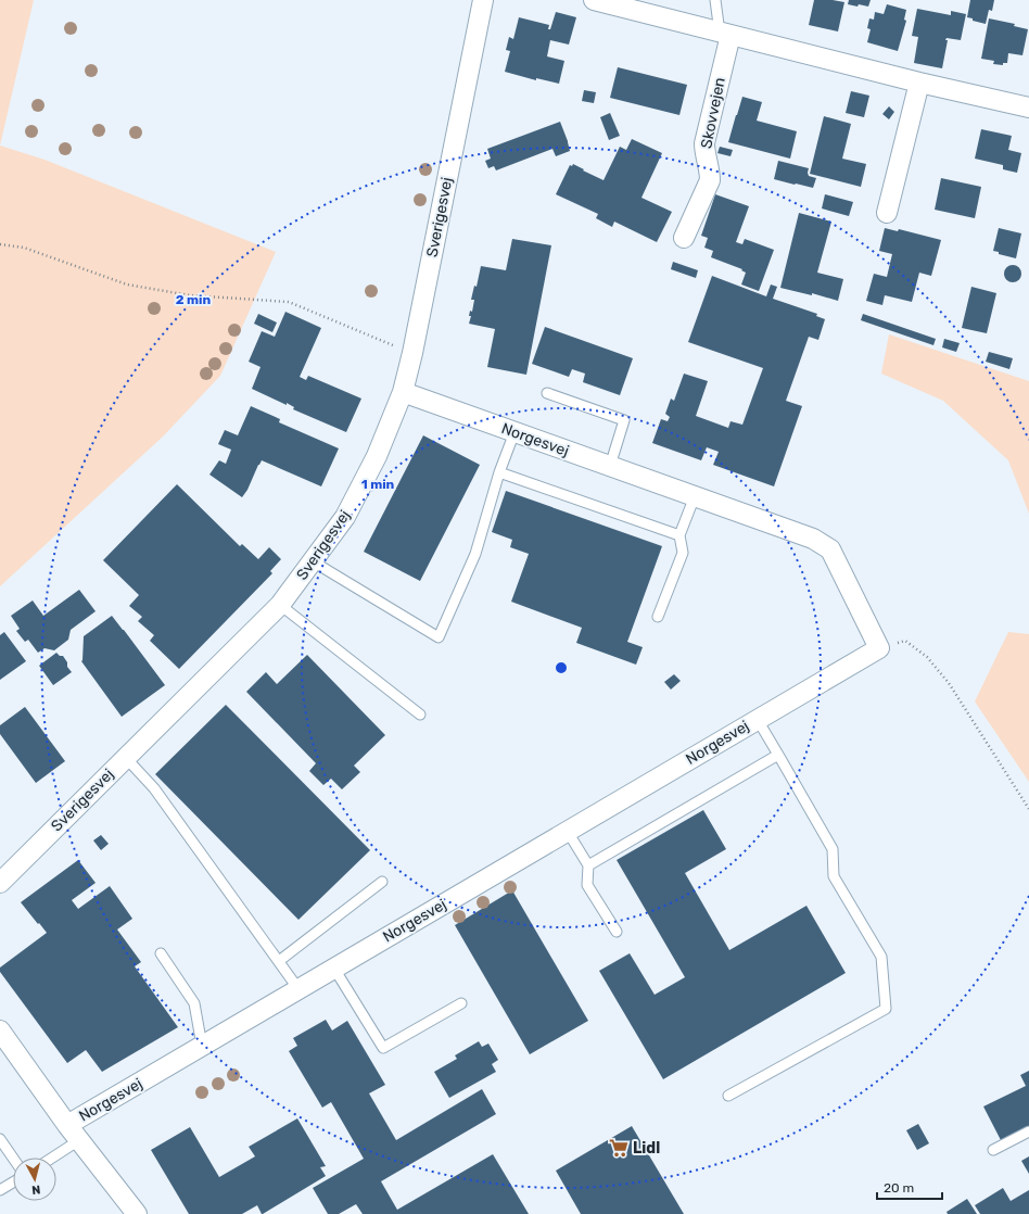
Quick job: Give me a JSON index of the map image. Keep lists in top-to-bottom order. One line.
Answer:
{"streets":{"street":["Skovvejen","Sverigesvej","Norgesvej"]},"crossings":[["Sverigesvej","Norgesvej"]],"places":{"supermarket":["Lidl"]},"scale_bar":"20 m","north":"bottom","rings":["2 min","1 min"]}
